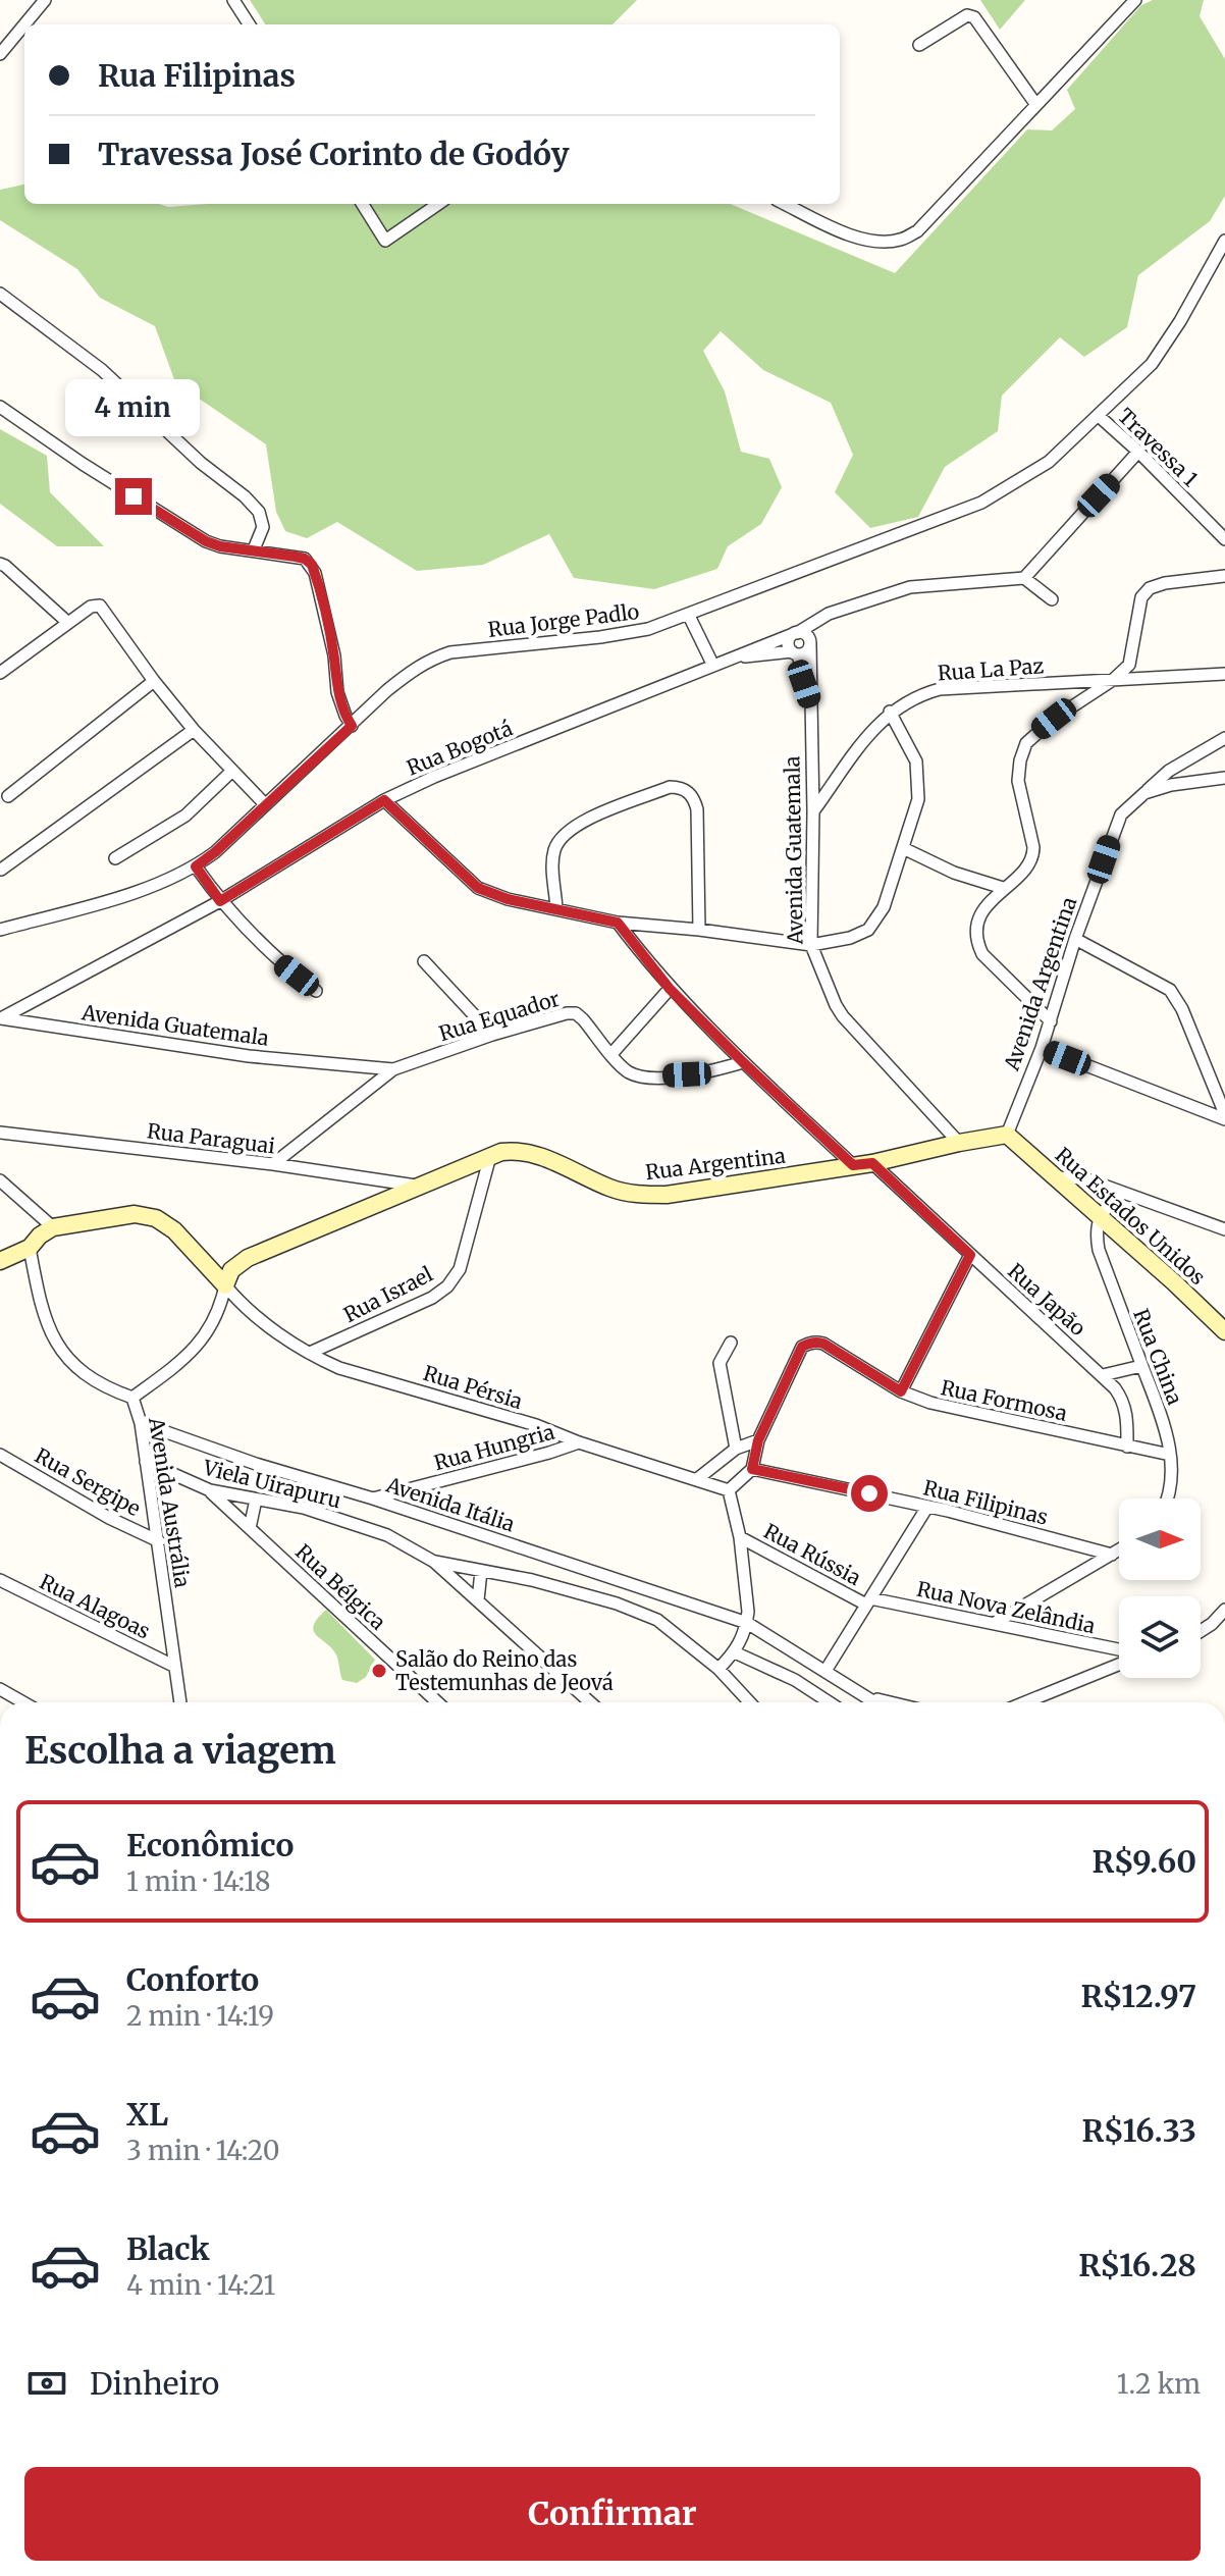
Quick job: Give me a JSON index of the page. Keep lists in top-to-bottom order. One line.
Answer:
{"streets":{"main road":["Rua Argentina","Rua Estados Unidos"],"street":["Travessa 1","Rua Jorge Padlo","Rua La Paz","Rua Bogotá","Avenida Guatemala","Avenida Argentina","Rua Equador","Rua Paraguai","Rua Israel","Rua Japão","Rua China","Rua Pérsia","Rua Formosa","Rua Hungria","Rua Sergipe","Viela Uirapuru","Avenida Austrália","Rua Filipinas","Avenida Itália","Rua Rússia","Rua Bélgica","Rua Alagoas","Rua Nova Zelândia"]},"crossings":[["Travessa 1","Rua Jorge Padlo"],["Rua La Paz","Avenida Guatemala"],["Rua Bogotá","Avenida Guatemala"],["Avenida Guatemala","Rua Equador"],["Avenida Guatemala","Rua Argentina"],["Avenida Argentina","Rua Argentina"],["Avenida Argentina","Rua Estados Unidos"],["Rua Equador","Rua Paraguai"],["Rua Paraguai","Rua Argentina"],["Rua Argentina","Rua Estados Unidos"],["Rua Argentina","Rua Israel"],["Rua Argentina","Rua Japão"],["Rua Argentina","Rua Pérsia"],["Rua Argentina","Avenida Austrália"],["Rua Estados Unidos","Rua China"],["Rua Israel","Rua Pérsia"],["Rua Japão","Rua Formosa"],["Rua China","Rua Formosa"],["Rua Pérsia","Rua Hungria"],["Rua Pérsia","Avenida Austrália"],["Rua Formosa","Rua Filipinas"],["Rua Hungria","Avenida Itália"],["Rua Sergipe","Avenida Austrália"],["Viela Uirapuru","Avenida Austrália"],["Viela Uirapuru","Rua Bélgica"],["Avenida Austrália","Avenida Itália"],["Avenida Austrália","Rua Alagoas"],["Rua Rússia","Rua Nova Zelândia"]],"places":["Salão do Reino das Testemunhas de Jeová"],"north":"right","page":{"banner":["Rua Filipinas","Travessa José Corinto de Godóy"],"bubble":"4 min","heading":"Escolha a viagem","list":[{"name":"Econômico","note":"1 min · 14:18","value":"R$9.60"},{"name":"Conforto","note":"2 min · 14:19","value":"R$12.97"},{"name":"XL","note":"3 min · 14:20","value":"R$16.33"},{"name":"Black","note":"4 min · 14:21","value":"R$16.28"}],"pay":["Dinheiro","1.2 km"],"buttons":"Confirmar"}}
